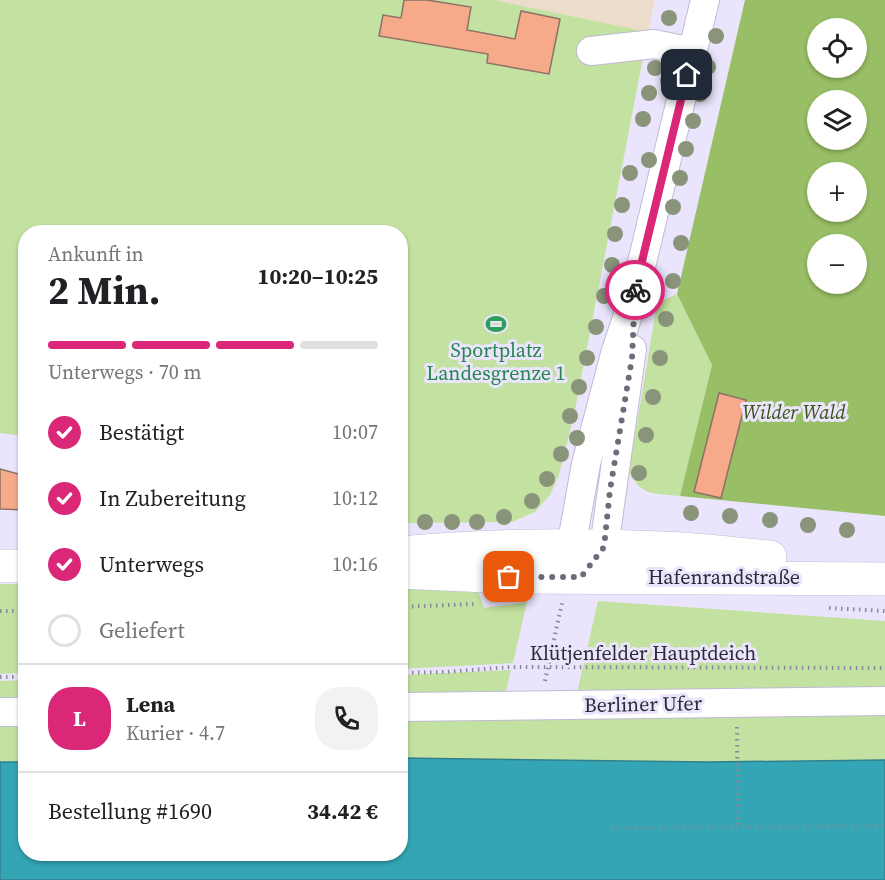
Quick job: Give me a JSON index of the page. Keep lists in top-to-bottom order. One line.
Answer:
{"streets":{"main road":["Hafenrandstraße"],"street":["Berliner Ufer"],"path":["Klütjenfelder Hauptdeich"]},"parks":["Wilder Wald"],"places":{"sports":["Sportplatz Landesgrenze 1"]},"page":{"map_buttons":["+","−"],"heading":["2 Min.","Ankunft in","10:20–10:25"],"panel":["Lena","Kurier · 4.7","Bestellung #1690","34.42 €"],"bar":"Unterwegs · 70 m","list":[["Bestätigt","10:07"],["In Zubereitung","10:12"],["Unterwegs","10:16"],"Geliefert"],"round":"L"}}
